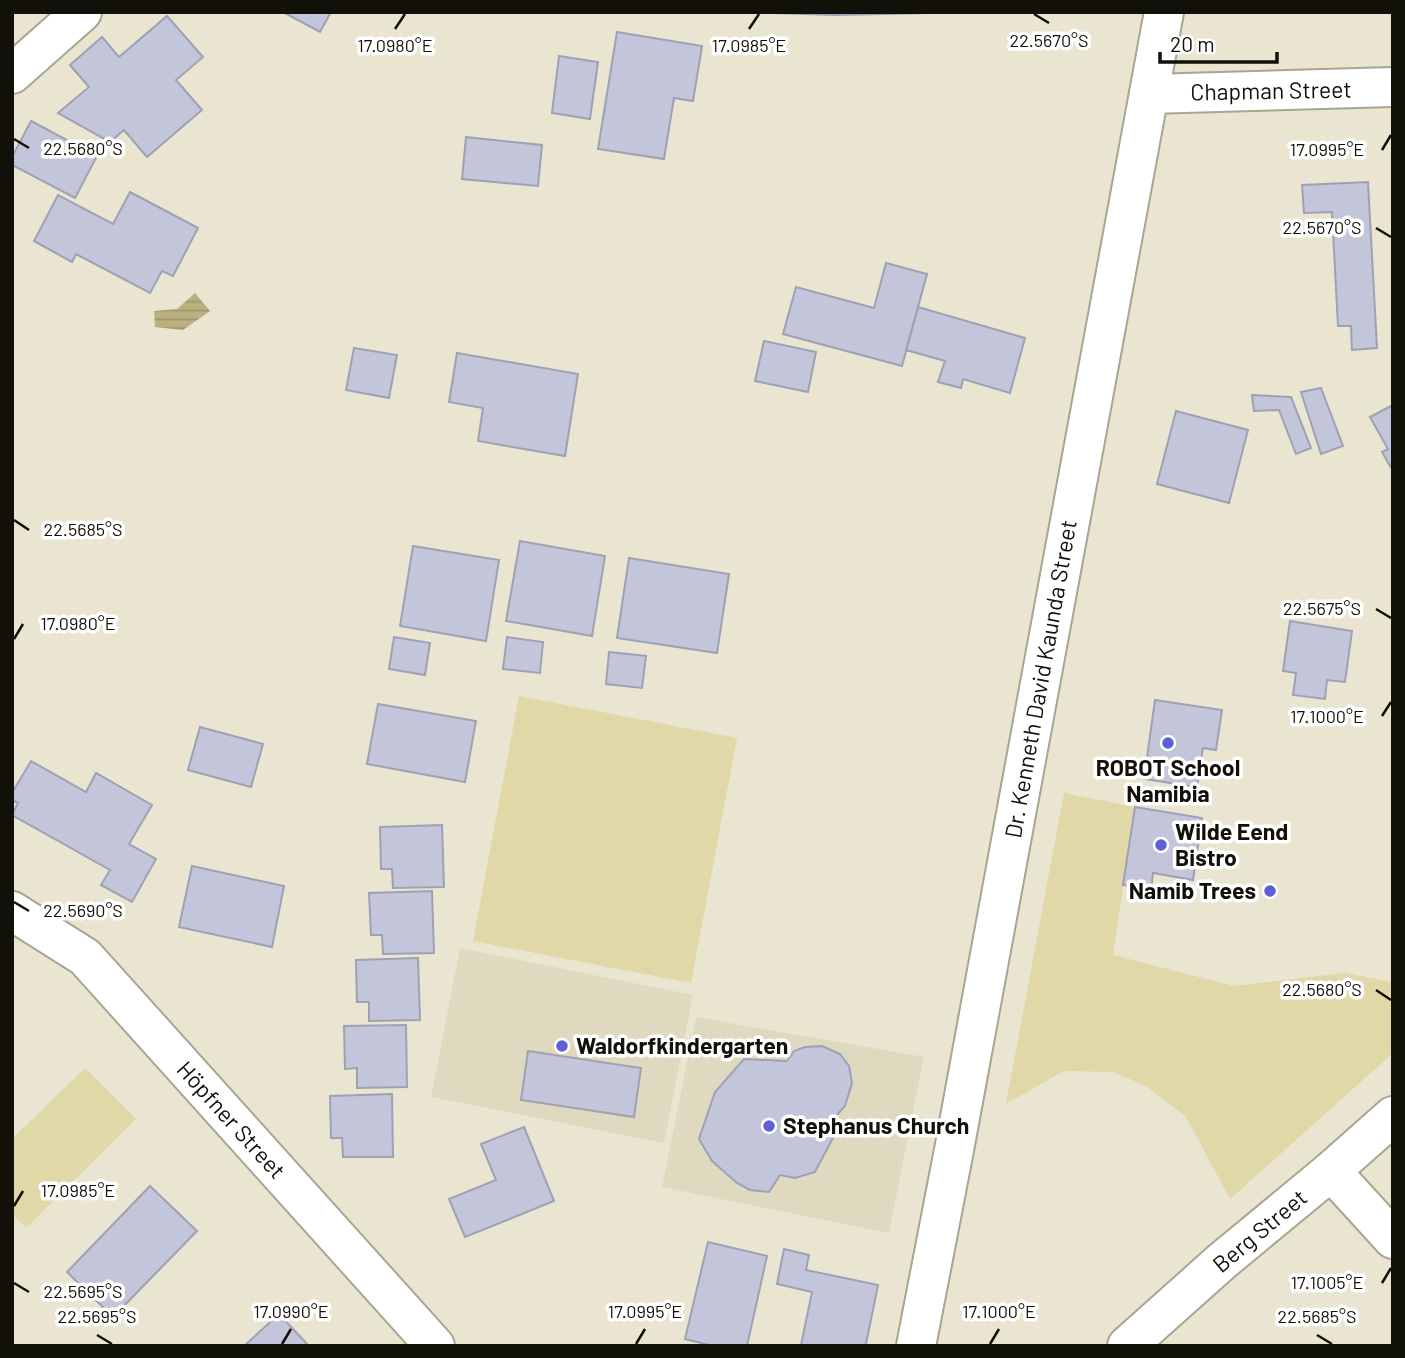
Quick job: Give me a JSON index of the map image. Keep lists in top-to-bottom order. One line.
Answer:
{"streets":{"street":["Chapman Street","Dr. Kenneth David Kaunda Street","Höpfner Street","Berg Street"]},"crossings":[["Chapman Street","Dr. Kenneth David Kaunda Street"]],"places":["ROBOT School Namibia","Wilde Eend Bistro","Namib Trees","Waldorfkindergarten","Stephanus Church"],"scale_bar":"20 m","coordinates":["22.5670°S","17.0980°E","17.0985°E","22.5680°S","17.0995°E","22.5685°S","22.5675°S","17.1000°E","22.5690°S","17.1005°E","22.5695°S","17.0990°E"]}
